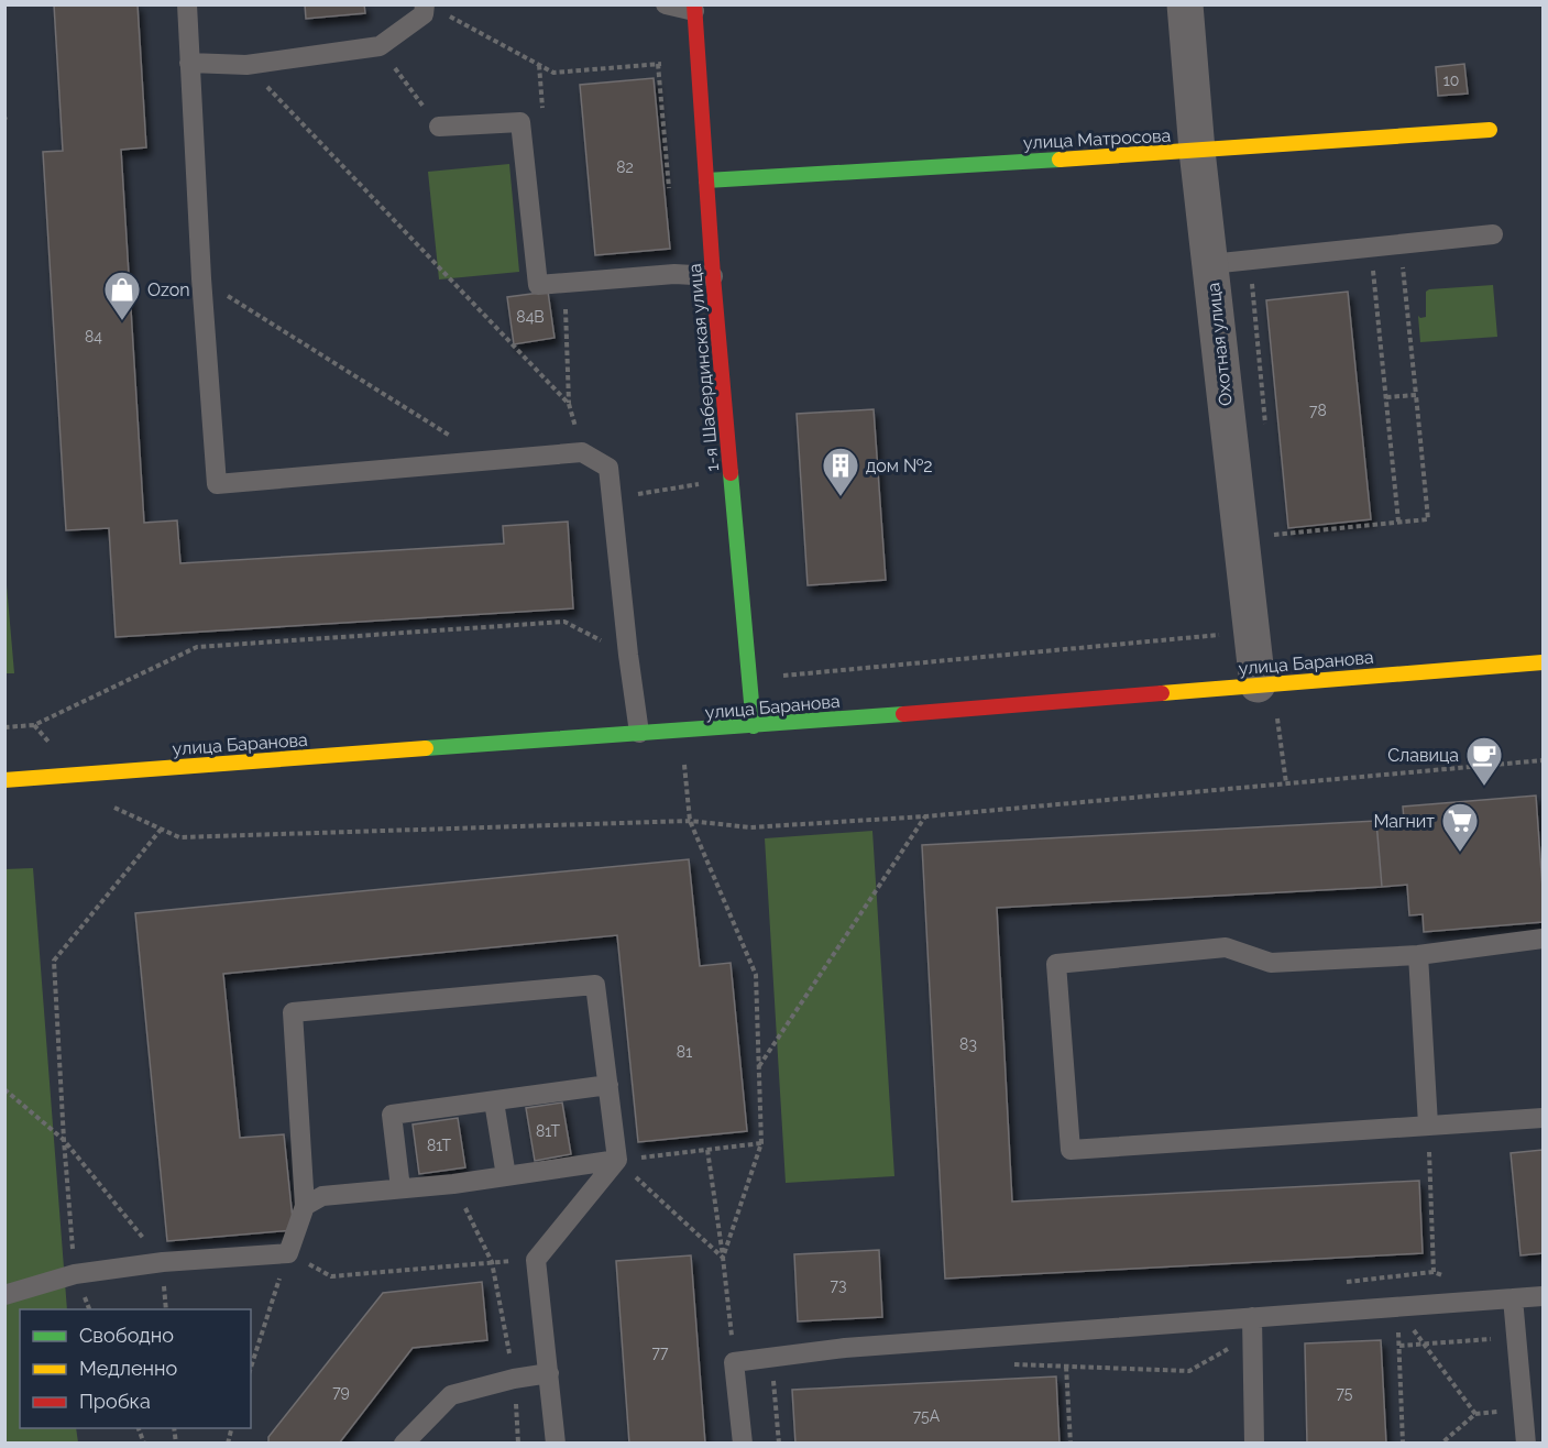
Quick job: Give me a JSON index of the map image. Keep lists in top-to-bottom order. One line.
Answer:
{"streets":{"street":["улица Матросова","Охотная улица","1-я Шабердинская улица","улица Баранова"]},"crossings":[["улица Матросова","Охотная улица"],["улица Матросова","1-я Шабердинская улица"],["Охотная улица","улица Баранова"],["1-я Шабердинская улица","улица Баранова"]],"places":{"shop":["Ozon"],"building":["дом №2"],"cafe":["Славица"],"supermarket":["Магнит"]},"house_numbers":["10","82","84В","84","78","83","81","81Т","81Т","73","77","79","75","75А"],"legend":["Свободно","Медленно","Пробка"]}
